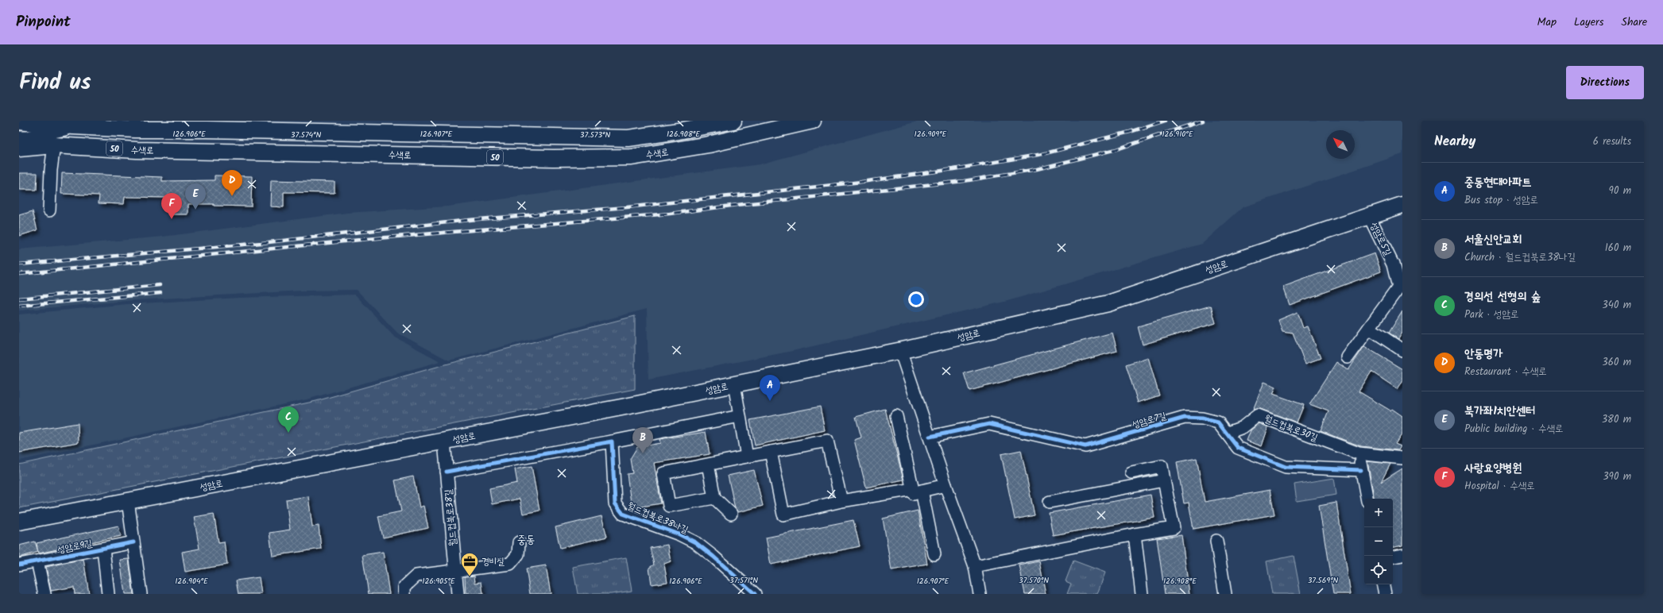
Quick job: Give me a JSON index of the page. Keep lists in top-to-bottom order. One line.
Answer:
{"streets":{"main road":["50","수색로","성암로"],"street":["성암로5길","성암로7길","월드컵북로30길","월드컵북로38길","월드컵북로38나길","성암로9길"]},"crossings":[["성암로5길","성암로"],["성암로","월드컵북로38길"],["성암로7길","월드컵북로30길"]],"districts":["중동"],"places":{"office":["경비실"]},"north":"top left","page":{"header":"Pinpoint","nav":["Map","Layers","Share"],"title":"Find us","buttons":"Directions","heading":["Nearby","6 results"],"list":[{"mark":"A","name":"중동현대아파트","note":"Bus stop · 성암로","value":"90 m"},{"mark":"B","name":"서울신안교회","note":"Church · 월드컵북로38나길","value":"160 m"},{"mark":"C","name":"경의선 선형의 숲","note":"Park · 성암로","value":"340 m"},{"mark":"D","name":"안동명가","note":"Restaurant · 수색로","value":"360 m"},{"mark":"E","name":"북가좌1치안센터","note":"Public building · 수색로","value":"380 m"},{"mark":"F","name":"사랑요양병원","note":"Hospital · 수색로","value":"390 m"}],"pins":["D","E","F","A","C","B"],"map_buttons":["+","−"]},"coordinates":["126.906°E","126.907°E","126.908°E","126.909°E","126.910°E","37.574°N","37.573°N","37.571°N","37.570°N","37.569°N","126.904°E","126.905°E"]}
